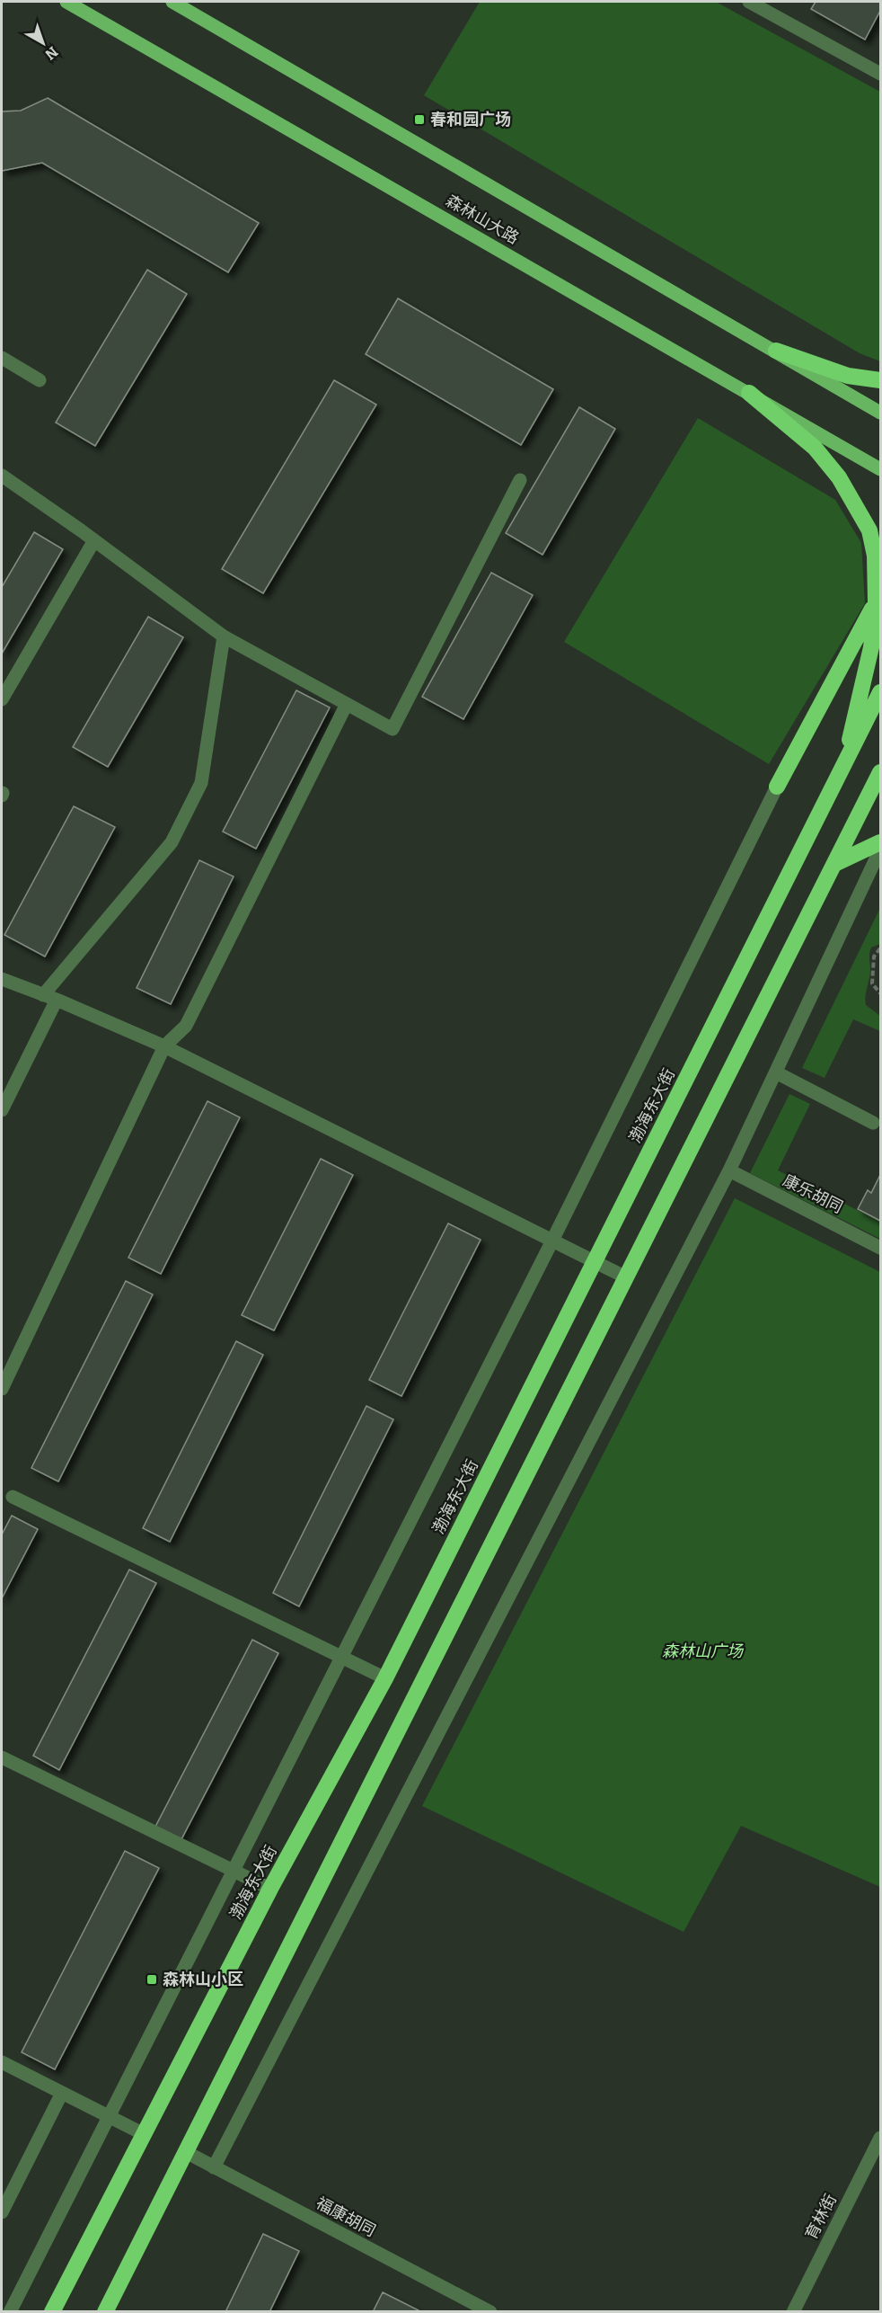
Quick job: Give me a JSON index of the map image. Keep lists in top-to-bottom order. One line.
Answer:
{"streets":{"highway":["渤海东大街"],"main road":["森林山大路"],"street":["康乐胡同","福康胡同","育林街"]},"parks":["森林山广场"],"places":{"transit":["春和园广场","森林山小区"]},"north":"bottom right"}
